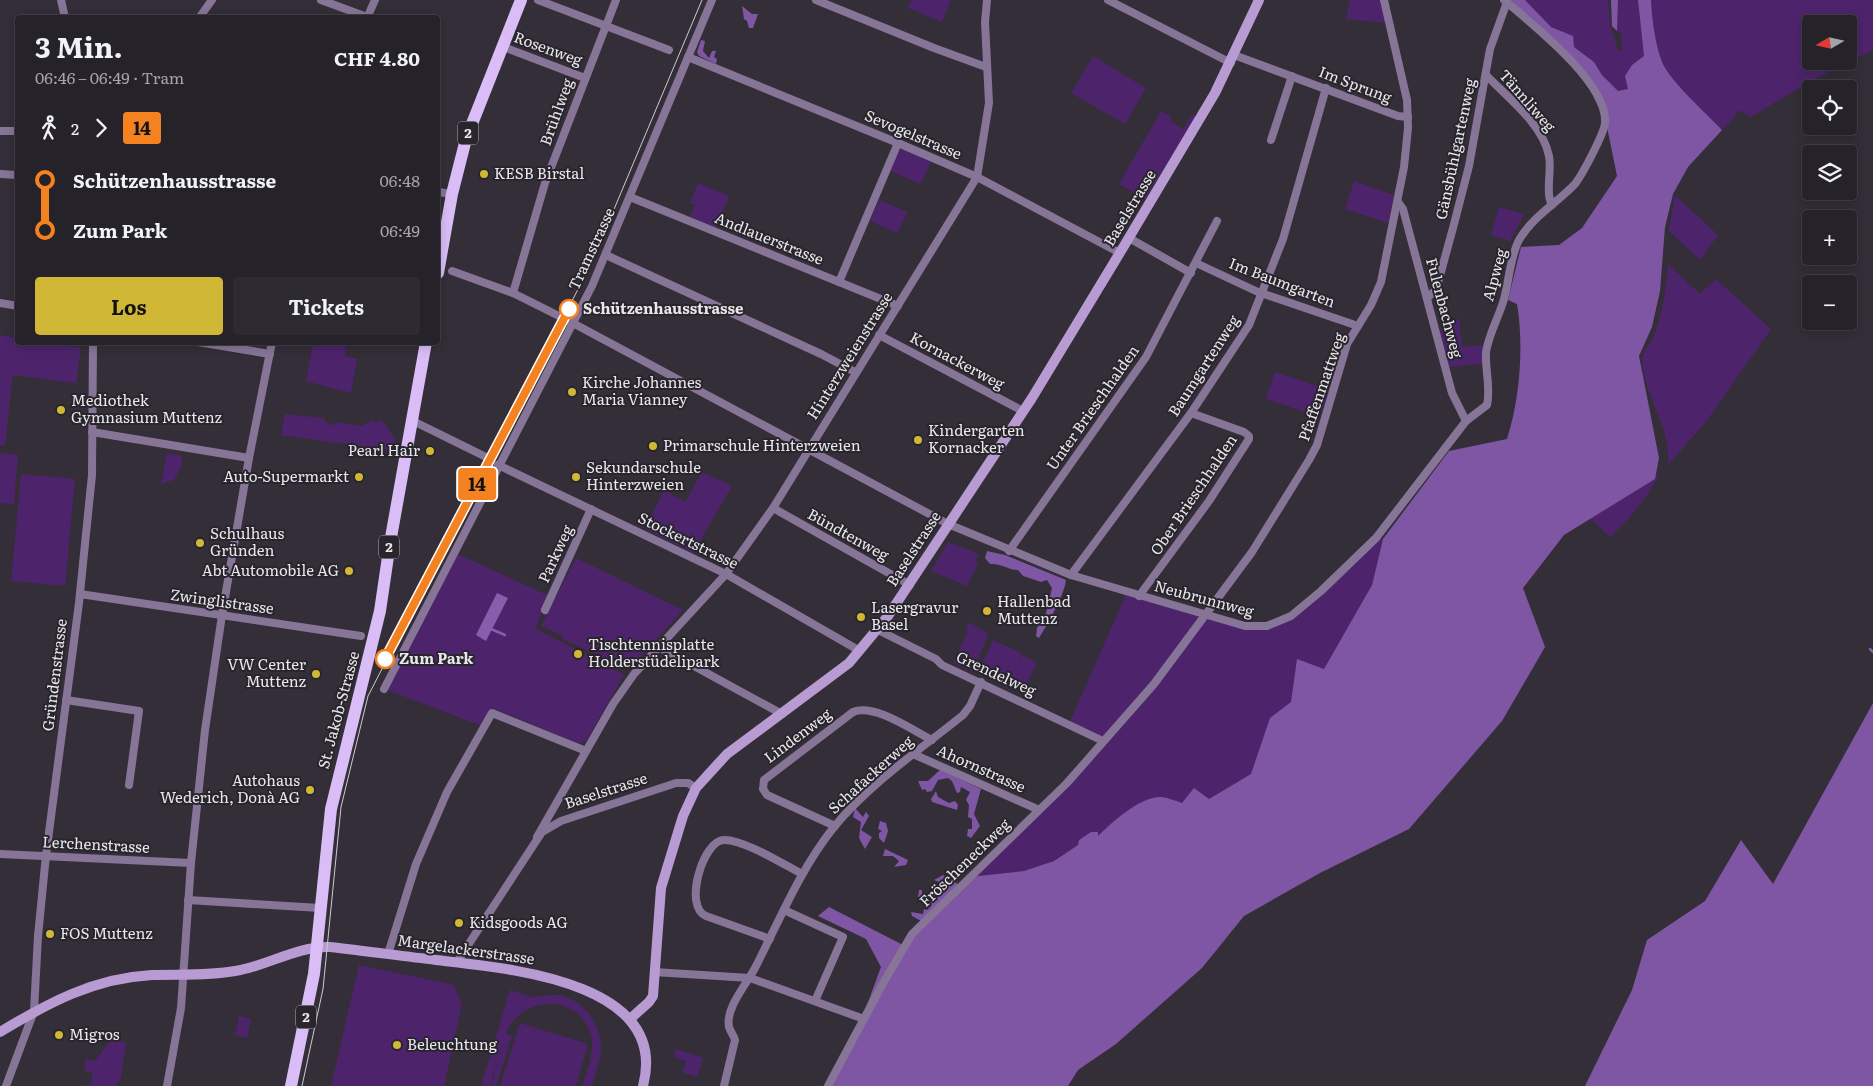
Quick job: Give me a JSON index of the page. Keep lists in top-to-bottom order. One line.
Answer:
{"streets":{"main road":["2","St. Jakob-Strasse"],"street":["Rosenweg","Im Sprung","Tännliweg","Brühlweg","Sevogelstrasse","Gänsbühlgartenweg","Baselstrasse","Andlauerstrasse","Tramstrasse","Alpweg","Im Baumgarten","Fulenbachweg","Hinterzweienstrasse","Kornackerweg","Baumgartenweg","Pfaffenmattweg","Unter Brieschhalden","Ober Brieschhalden","Bündtenweg","Stockertstrasse","Parkweg","Neubrunnweg","Zwinglistrasse","Grendelweg","Gründenstrasse","Lindenweg","Ahornstrasse","Schafackerweg","Lerchenstrasse","Fröscheneckweg","Margelackerstrasse"]},"crossings":[["Rosenweg","Brühlweg"],["Rosenweg","2"],["Im Sprung","Baselstrasse"],["Im Sprung","Baumgartenweg"],["Im Sprung","Pfaffenmattweg"],["Tännliweg","Gänsbühlgartenweg"],["Tännliweg","Alpweg"],["Sevogelstrasse","Baselstrasse"],["Sevogelstrasse","Tramstrasse"],["Sevogelstrasse","Hinterzweienstrasse"],["Gänsbühlgartenweg","Alpweg"],["Gänsbühlgartenweg","Fulenbachweg"],["Baselstrasse","Hinterzweienstrasse"],["Baselstrasse","Kornackerweg"],["Baselstrasse","Bündtenweg"],["Baselstrasse","Stockertstrasse"],["Baselstrasse","Neubrunnweg"],["Baselstrasse","Grendelweg"],["Baselstrasse","Margelackerstrasse"],["Andlauerstrasse","Tramstrasse"],["Andlauerstrasse","Hinterzweienstrasse"],["Tramstrasse","Stockertstrasse"],["Alpweg","Fulenbachweg"],["Alpweg","Neubrunnweg"],["Im Baumgarten","Baumgartenweg"],["Im Baumgarten","Pfaffenmattweg"],["Im Baumgarten","Unter Brieschhalden"],["Fulenbachweg","Pfaffenmattweg"],["Fulenbachweg","Neubrunnweg"],["Hinterzweienstrasse","Kornackerweg"],["Hinterzweienstrasse","Bündtenweg"],["Hinterzweienstrasse","Stockertstrasse"],["Baumgartenweg","Ober Brieschhalden"],["Baumgartenweg","Neubrunnweg"],["Pfaffenmattweg","Neubrunnweg"],["Pfaffenmattweg","Fröscheneckweg"],["Unter Brieschhalden","Neubrunnweg"],["Ober Brieschhalden","Neubrunnweg"],["Stockertstrasse","Parkweg"],["Zwinglistrasse","Gründenstrasse"],["Grendelweg","Schafackerweg"],["Grendelweg","Fröscheneckweg"],["Gründenstrasse","Lerchenstrasse"],["St. Jakob-Strasse","Margelackerstrasse"],["Lindenweg","Schafackerweg"],["Ahornstrasse","Schafackerweg"],["Ahornstrasse","Fröscheneckweg"]],"places":["KESB Birstal","Schützenhausstrasse","Kirche Johannes Maria Vianney","Mediothek Gymnasium Muttenz","Kindergarten Kornacker","Primarschule Hinterzweien","Pearl Hair","Auto-Supermarkt","Sekundarschule Hinterzweien","Schulhaus Gründen","Abt Automobile AG","Hallenbad Muttenz","Lasergravur Basel","Tischtennisplatte Holderstüdelipark","Zum Park","VW Center Muttenz","Autohaus Wederich, Donà AG","Kidsgoods AG","FOS Muttenz","Migros","Beleuchtung"],"lines":["tram line 14"],"north":"left","page":{"on_map":"14","map_buttons":["+","−"],"heading":["3 Min.","06:46 – 06:49 · Tram","CHF 4.80"],"legs":["2","14"],"list":[{"name":"Schützenhausstrasse","value":"06:48"},{"name":"Zum Park","value":"06:49"}],"buttons":["Los","Tickets"]}}
